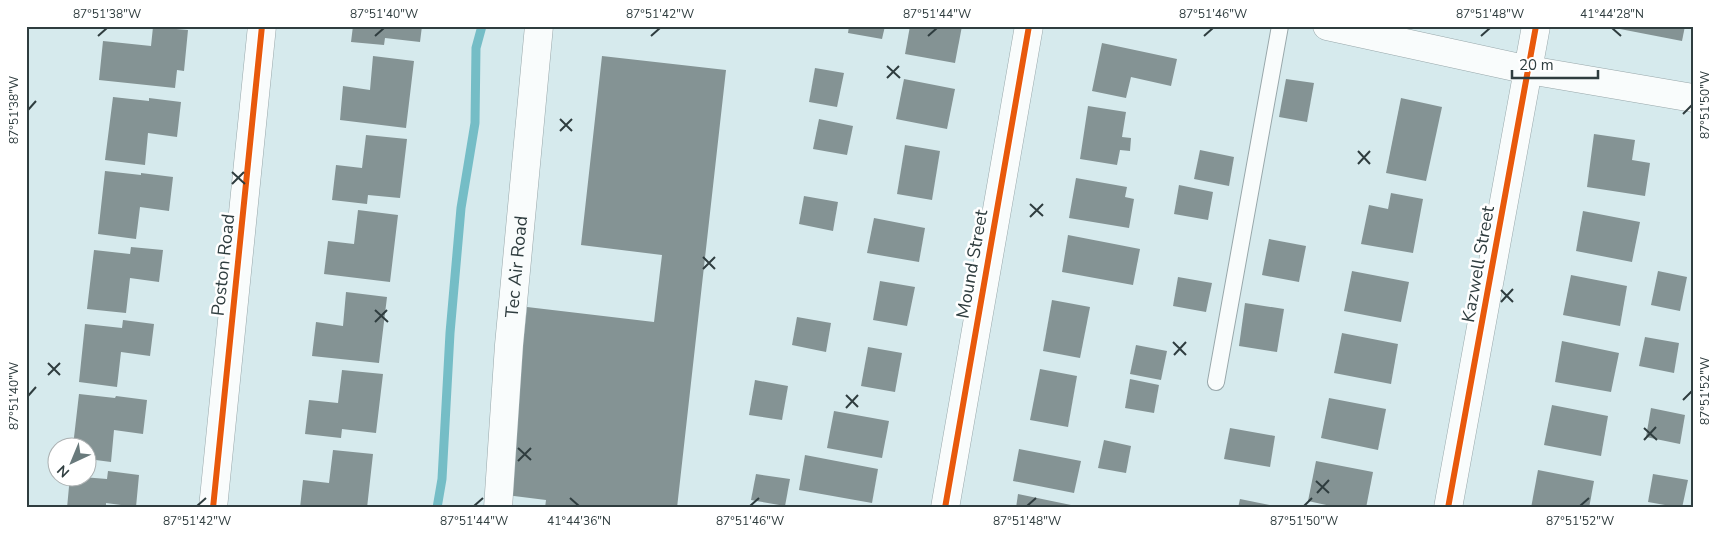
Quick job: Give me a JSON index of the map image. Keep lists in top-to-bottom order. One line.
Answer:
{"streets":{"street":["Mound Street","Kazwell Street","Poston Road","Tec Air Road"]},"scale_bar":"20 m","north":"bottom left","coordinates":["87°51'38\"W","87°51'40\"W","87°51'42\"W","87°51'44\"W","87°51'46\"W","87°51'48\"W","41°44'28\"N","87°51'50\"W","87°51'52\"W","41°44'36\"N"]}
